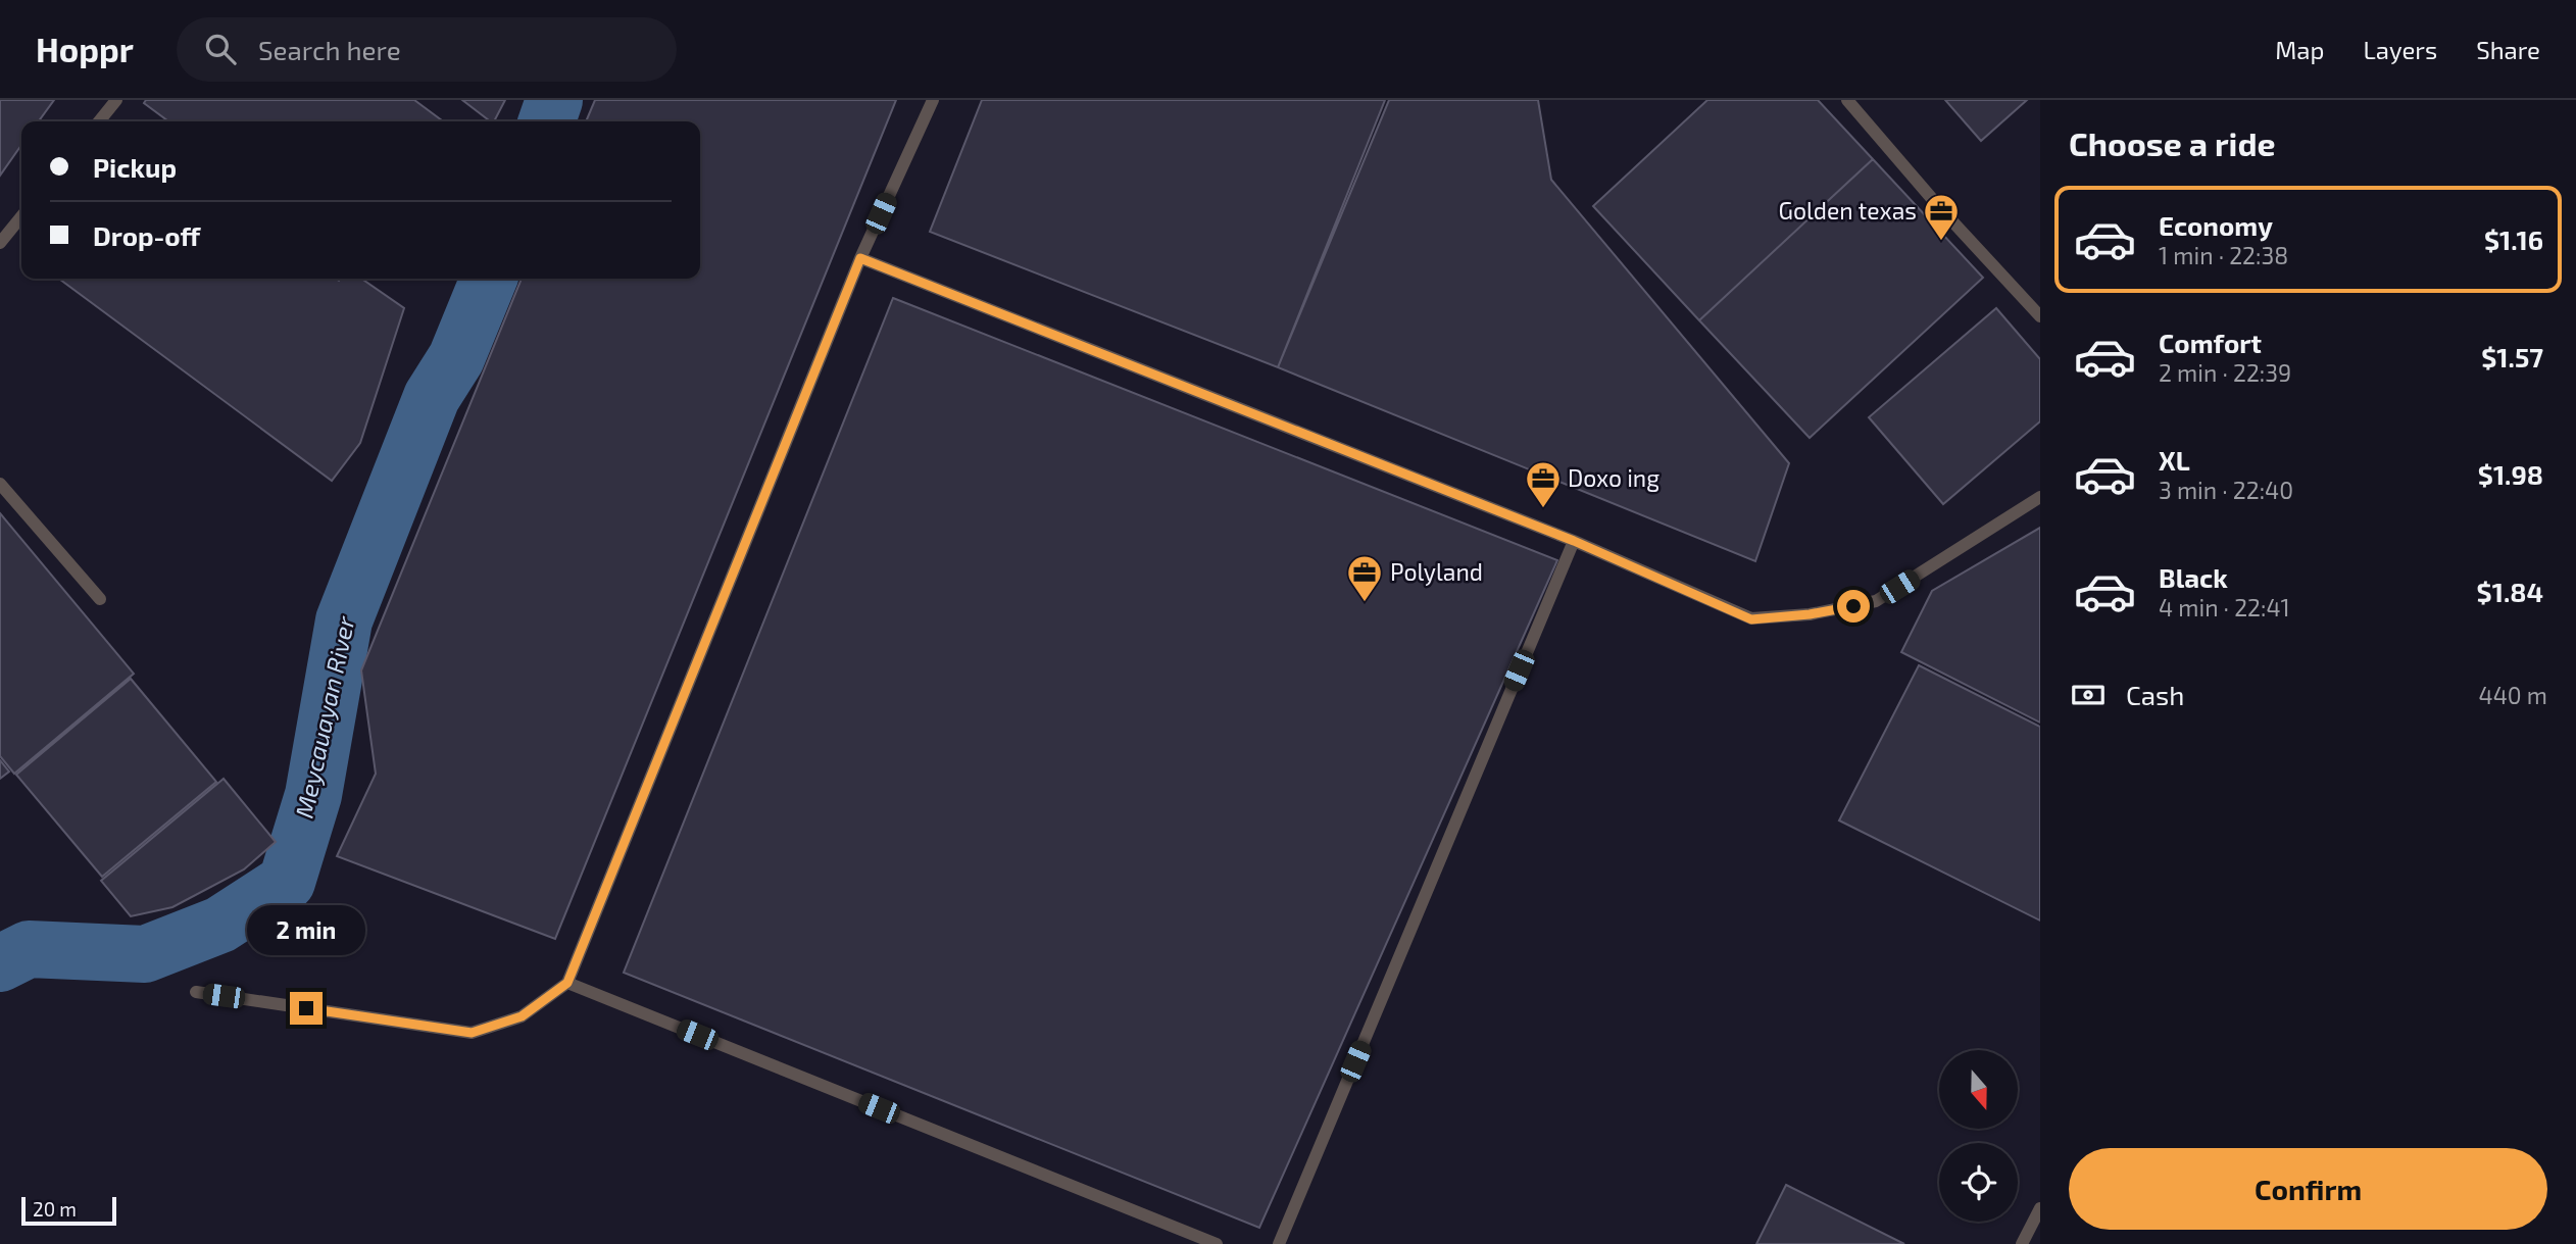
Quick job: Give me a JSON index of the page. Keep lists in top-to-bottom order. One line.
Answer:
{"water":["Meycauayan River"],"places":{"office":["Golden texas","Doxo ing","Polyland"]},"scale_bar":"20 m","north":"bottom","page":{"header":"Hoppr","search":"Search here","nav":["Map","Layers","Share"],"heading":"Choose a ride","banner":["Pickup","Drop-off"],"list":[{"name":"Economy","note":"1 min · 22:38","value":"$1.16"},{"name":"Comfort","note":"2 min · 22:39","value":"$1.57"},{"name":"XL","note":"3 min · 22:40","value":"$1.98"},{"name":"Black","note":"4 min · 22:41","value":"$1.84"}],"pay":["Cash","440 m"],"bubble":"2 min","buttons":"Confirm","scale":"20 m"}}
